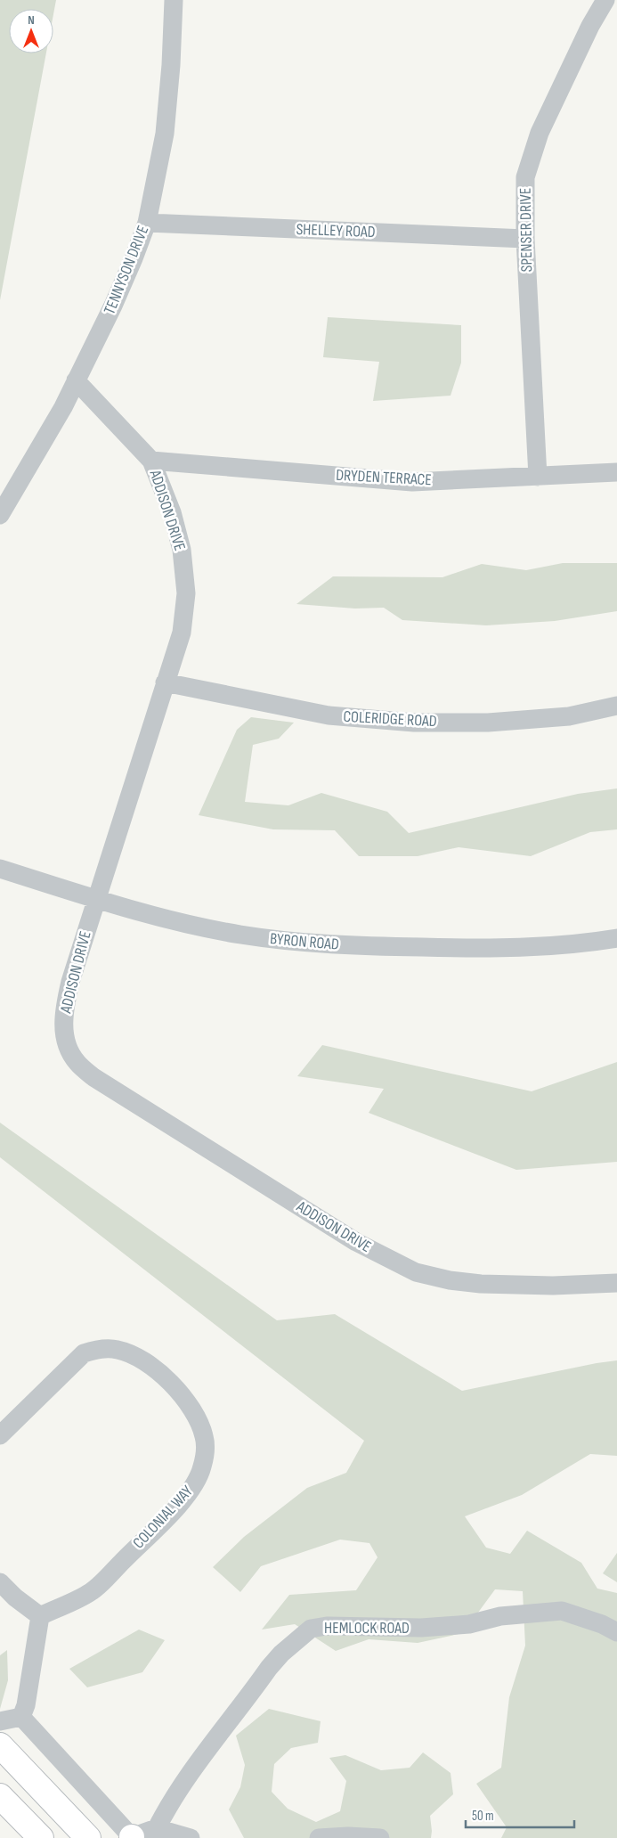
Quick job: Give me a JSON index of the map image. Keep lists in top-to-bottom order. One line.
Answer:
{"streets":{"street":["SPENSER DRIVE","SHELLEY ROAD","TENNYSON DRIVE","DRYDEN TERRACE","ADDISON DRIVE","COLERIDGE ROAD","BYRON ROAD","COLONIAL WAY","HEMLOCK ROAD"]},"crossings":[["SPENSER DRIVE","SHELLEY ROAD"],["SPENSER DRIVE","DRYDEN TERRACE"],["SHELLEY ROAD","TENNYSON DRIVE"],["TENNYSON DRIVE","ADDISON DRIVE"],["DRYDEN TERRACE","ADDISON DRIVE"],["ADDISON DRIVE","COLERIDGE ROAD"],["ADDISON DRIVE","BYRON ROAD"]],"scale_bar":"50 m","north":"top"}
